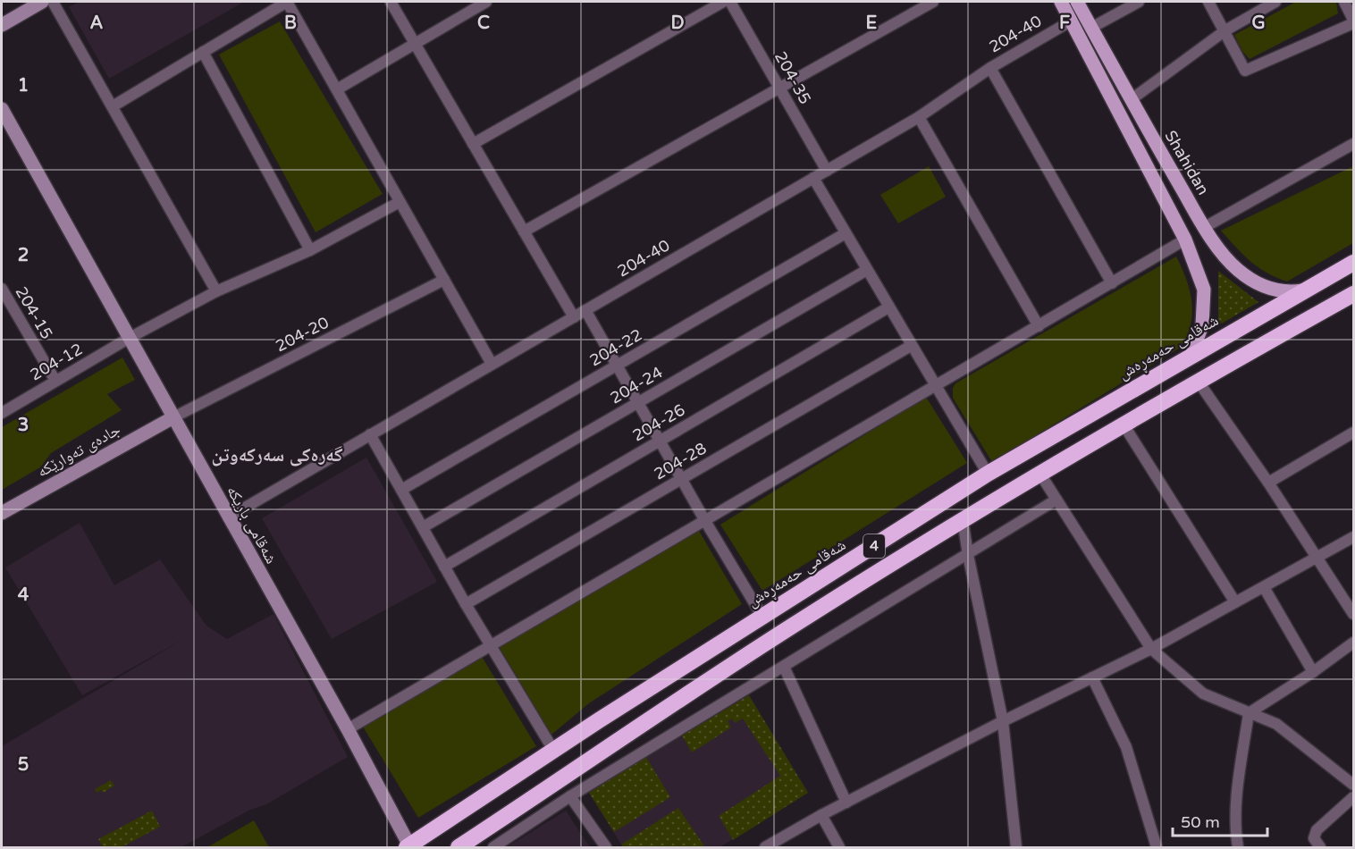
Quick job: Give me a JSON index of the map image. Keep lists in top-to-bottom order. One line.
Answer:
{"streets":{"highway":["شەقامی حەمەڕەش","4"],"main road":["Shahidan"],"street":["204-40","204-35","204-15","204-20","204-22","204-12","204-24","204-26","جادەی تەوارێکە","204-28","شەقامی باریکە"]},"crossings":[["204-40","204-35"],["204-40","شەقامی باریکە"],["Shahidan","شەقامی حەمەڕەش"],["204-15","204-12"],["204-20","جادەی تەوارێکە"],["204-20","شەقامی باریکە"],["شەقامی حەمەڕەش","شەقامی باریکە"],["204-12","شەقامی باریکە"],["جادەی تەوارێکە","شەقامی باریکە"]],"districts":["گەرەکی سەرکەوتن"],"scale_bar":"50 m","grid":{"columns":["A","B","C","D","E","F","G"],"rows":["1","2","3","4","5"]}}
